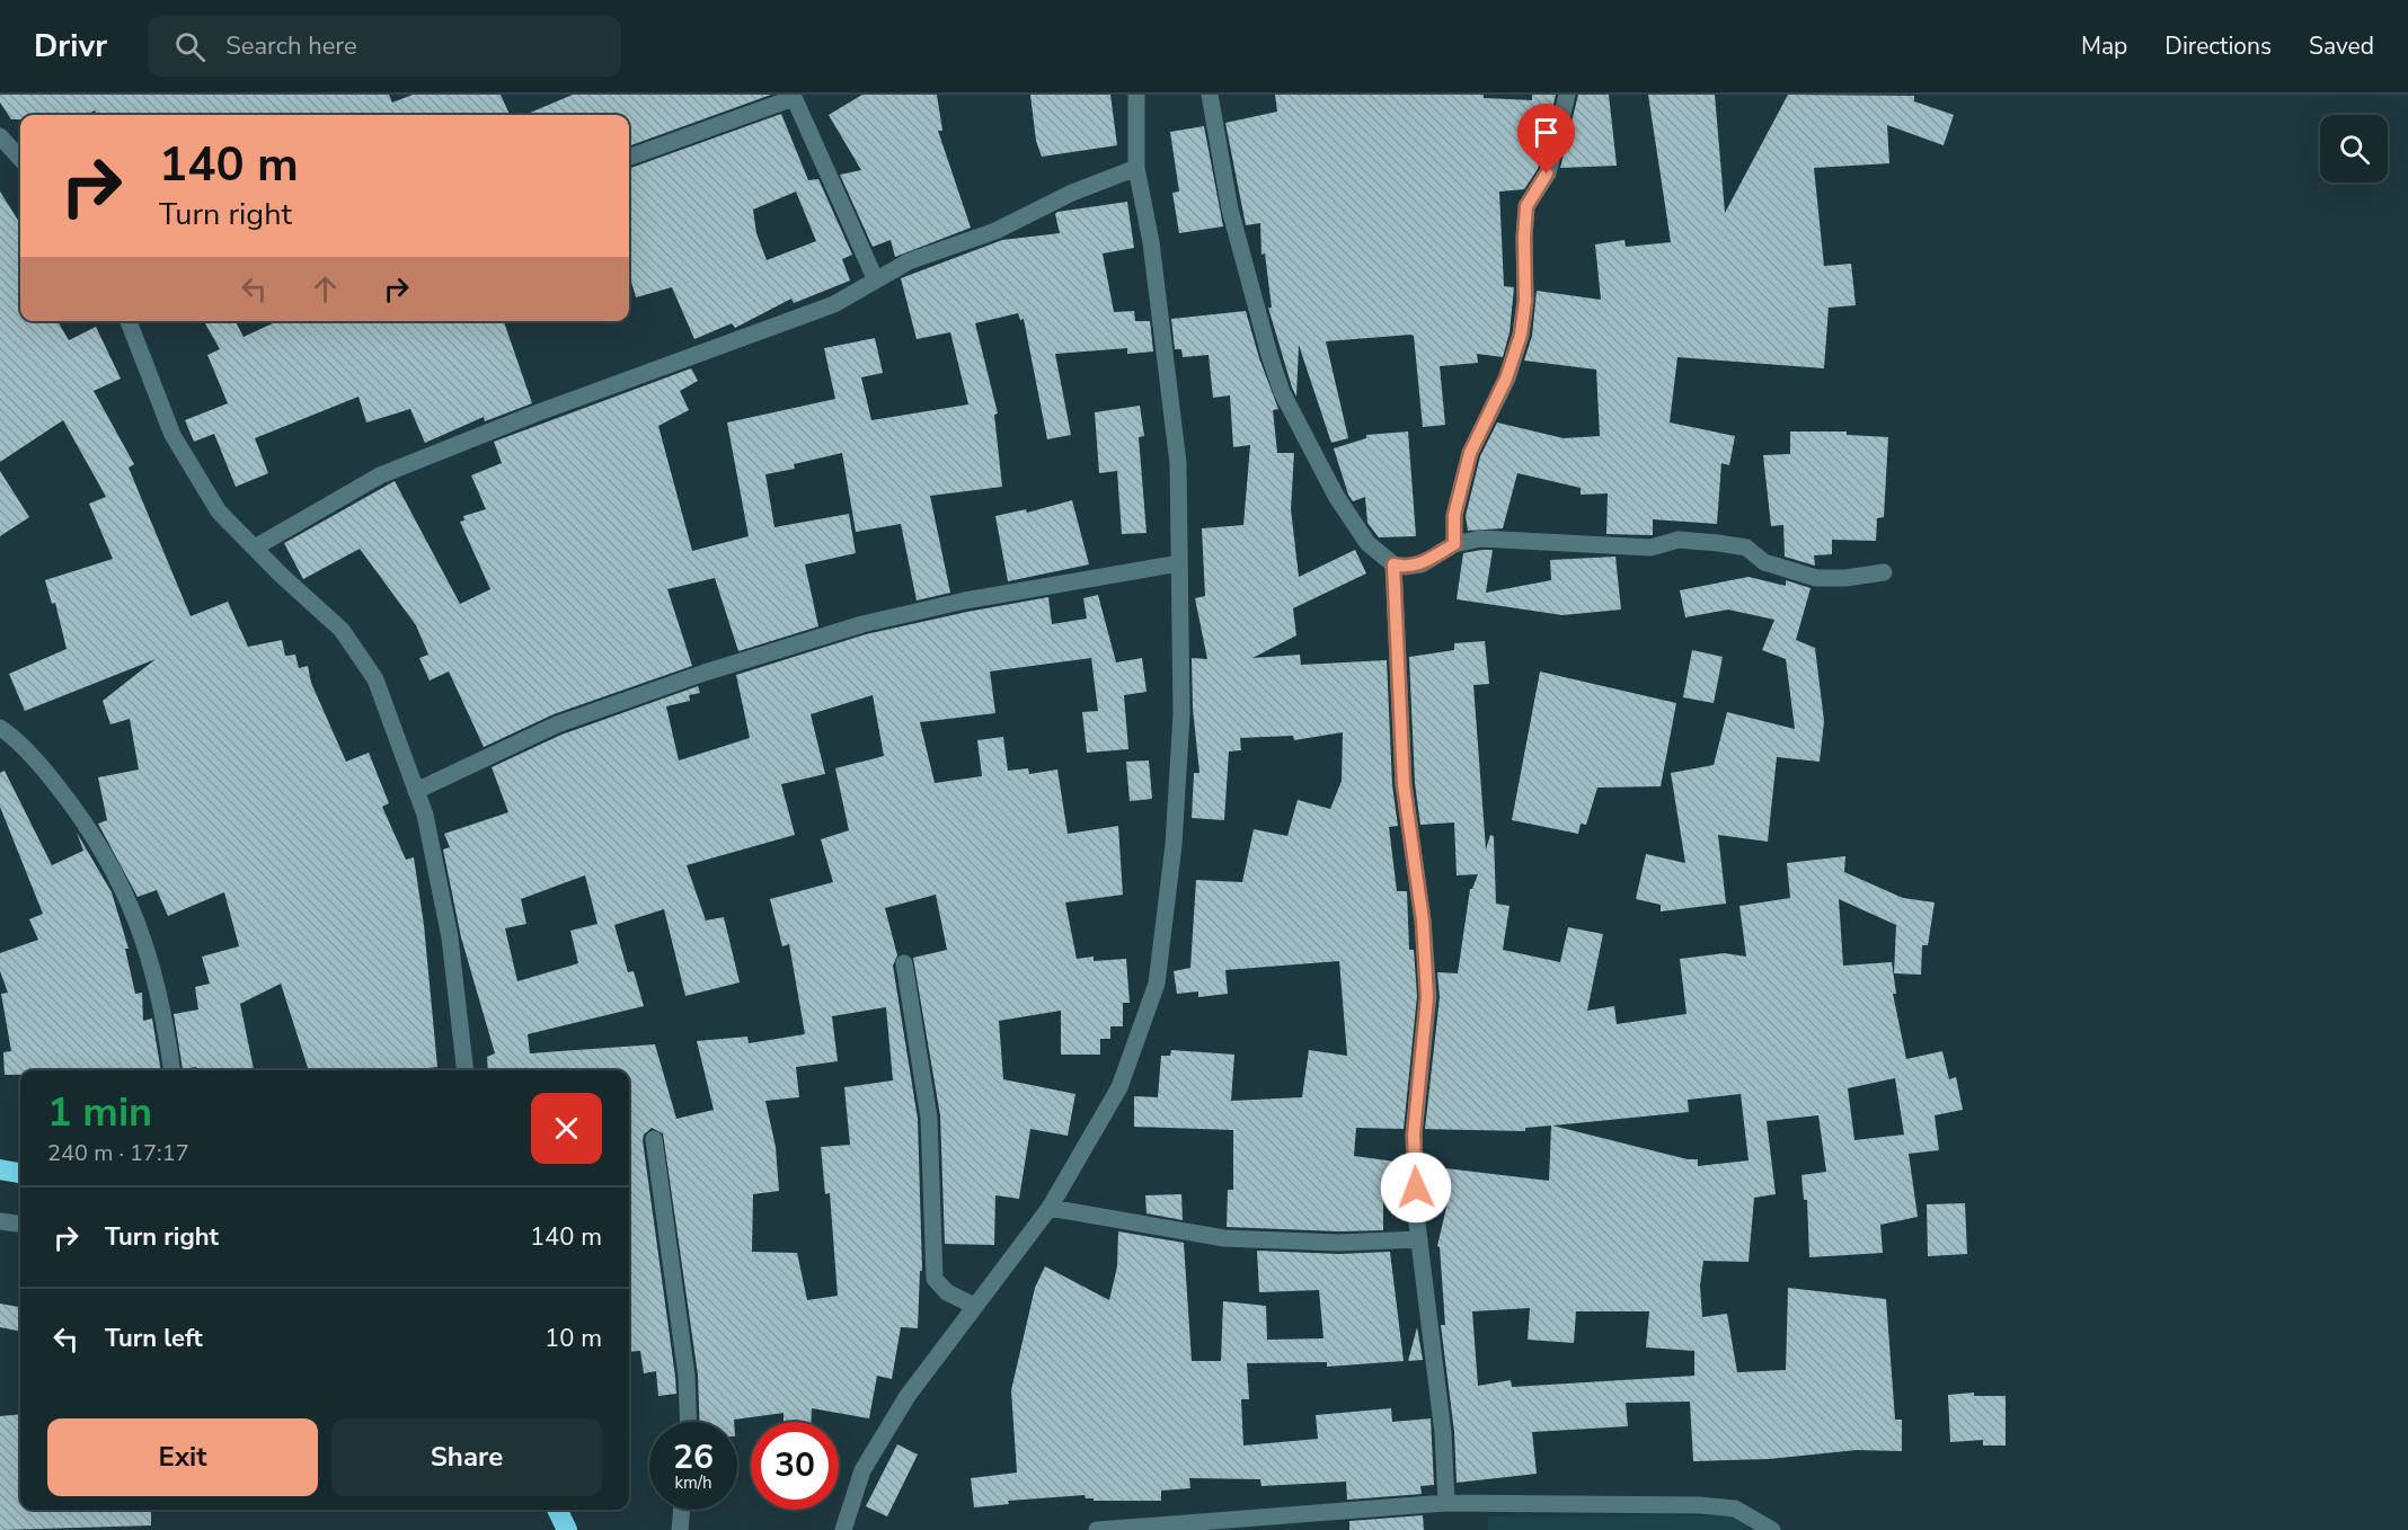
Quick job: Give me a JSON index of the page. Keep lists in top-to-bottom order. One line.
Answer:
{"page":{"header":"Drivr","search":"Search here","nav":["Map","Directions","Saved"],"turn":["140 m","Turn right"],"heading":["1 min","240 m · 17:17"],"list":[{"name":"Turn right","value":"140 m"},{"name":"Turn left","value":"10 m"}],"buttons":["Exit","Share"],"speed":"26 km/h","limit":"30"}}
